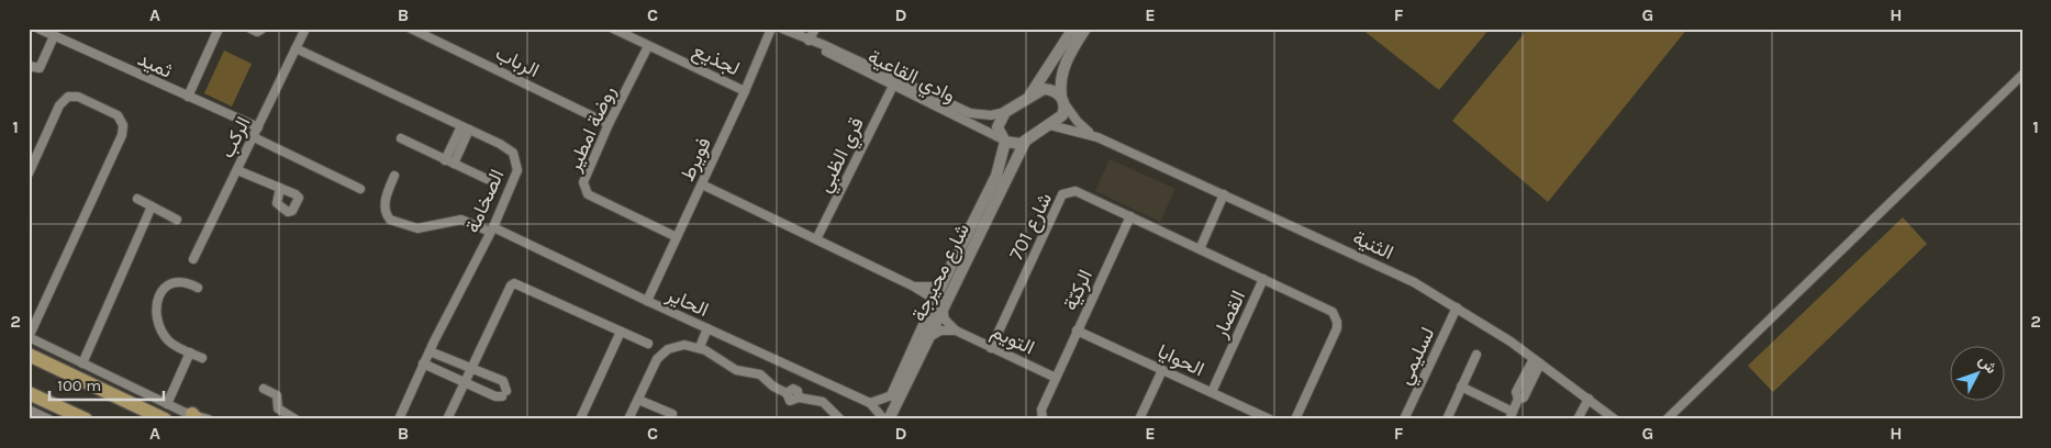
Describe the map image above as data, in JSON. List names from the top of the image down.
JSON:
{
  "streets": {
    "street": [
      "لجذيع",
      "الرباب",
      "ثميد",
      "وادي القاعية",
      "روضة امطير",
      "الركب",
      "قري الظبي",
      "فويرط",
      "الصخامة",
      "شارع 701",
      "الثنية",
      "شارع محيرجة",
      "الركيّة",
      "الحاير",
      "القصار",
      "التويم",
      "لسليمي",
      "الحوايا"
    ]
  },
  "crossings": [
    ["لجذيع", "روضة امطير"],
    ["لجذيع", "فويرط"],
    ["الرباب", "روضة امطير"],
    ["ثميد", "الركب"],
    ["وادي القاعية", "قري الظبي"],
    ["وادي القاعية", "شارع محيرجة"],
    ["روضة امطير", "فويرط"],
    ["الركب", "الصخامة"],
    ["فويرط", "الحاير"],
    ["الصخامة", "الحاير"],
    ["شارع 701", "الركيّة"],
    ["شارع 701", "القصار"],
    ["شارع 701", "التويم"],
    ["الثنية", "لسليمي"],
    ["شارع محيرجة", "الحاير"],
    ["الركيّة", "التويم"],
    ["الركيّة", "الحوايا"],
    ["القصار", "الحوايا"]
  ],
  "scale_bar": "100 m",
  "north": "top right",
  "grid": {
    "columns": [
      "A",
      "B",
      "C",
      "D",
      "E",
      "F",
      "G",
      "H"
    ],
    "rows": ["1", "2"]
  }
}
